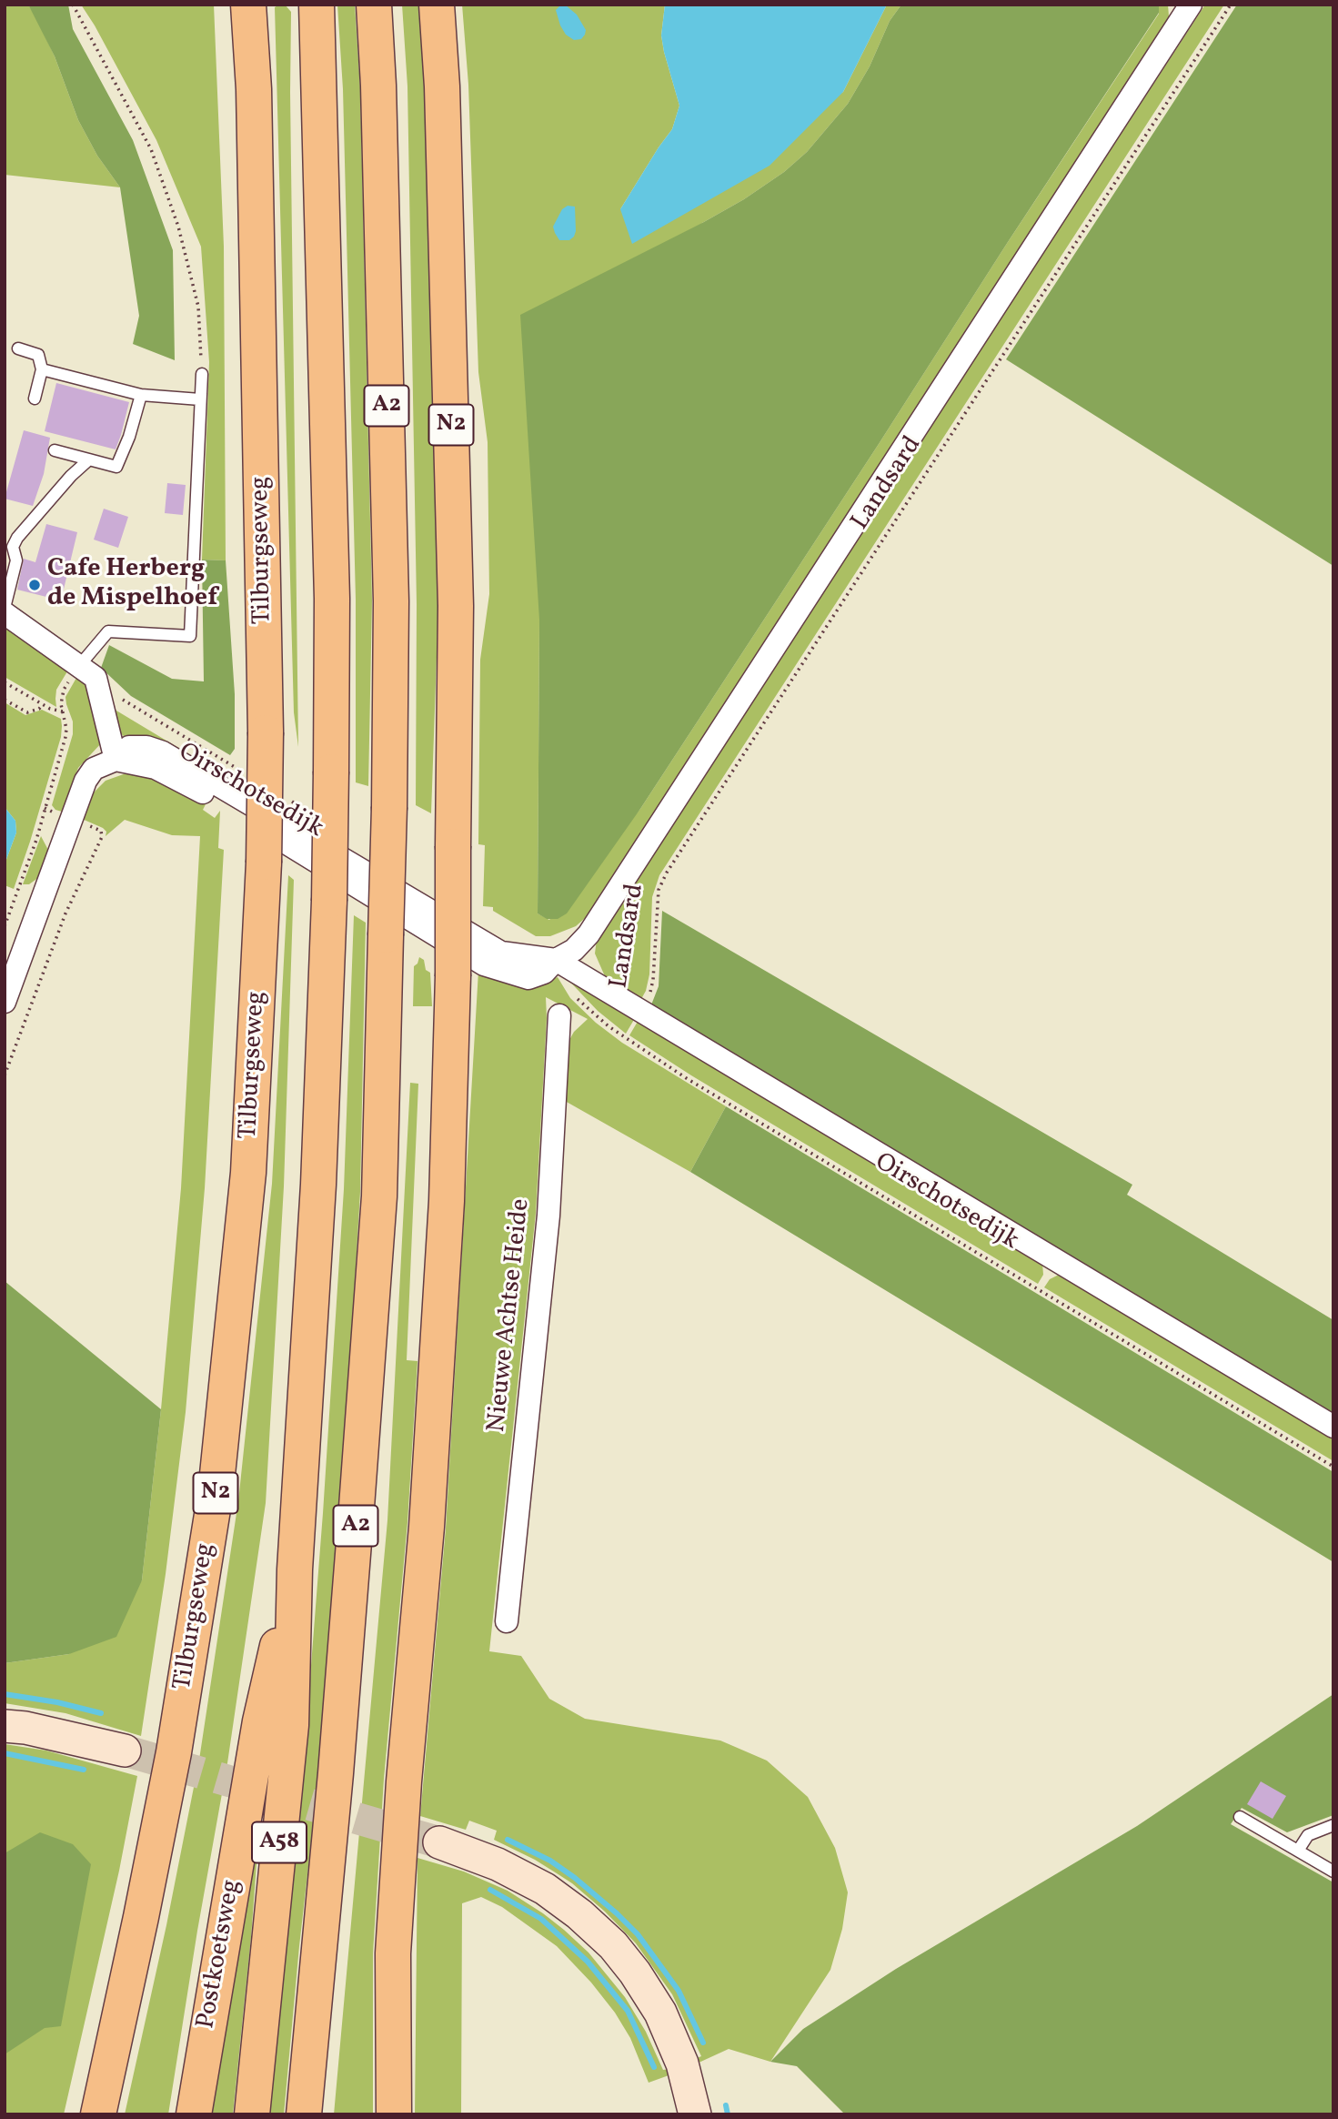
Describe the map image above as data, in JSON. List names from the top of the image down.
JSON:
{
  "streets": {
    "highway": [
      "A2",
      "N2",
      "Tilburgseweg",
      "A58",
      "Postkoetsweg"
    ],
    "street": ["Landsard", "Oirschotsedijk", "Nieuwe Achtse Heide"]
  },
  "crossings": [
    ["A2", "A58"],
    ["A2", "Postkoetsweg"],
    ["Landsard", "Oirschotsedijk"],
    ["A58", "Postkoetsweg"]
  ],
  "places": ["Cafe Herberg de Mispelhoef"]
}
